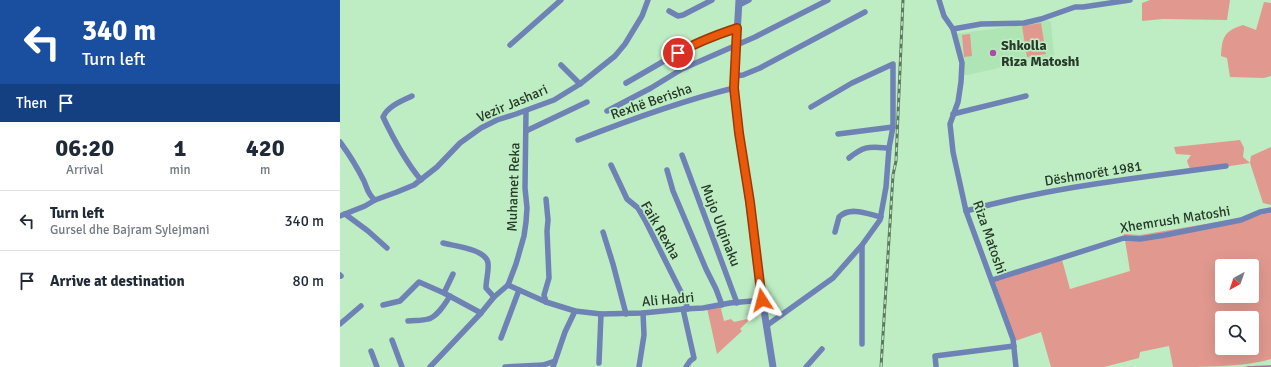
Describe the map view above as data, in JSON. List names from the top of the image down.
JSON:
{
  "streets": {
    "street": [
      "Rexhë Berisha",
      "Vezir Jashari",
      "Dëshmorët 1981",
      "Muhamet Reka",
      "Xhemrush Matoshi",
      "Mujo Ulqinaku",
      "Faik Rexha",
      "Riza Matoshi",
      "Ali Hadri"
    ]
  },
  "crossings": [
    ["Vezir Jashari", "Muhamet Reka"],
    ["Dëshmorët 1981", "Riza Matoshi"],
    ["Muhamet Reka", "Ali Hadri"],
    ["Xhemrush Matoshi", "Riza Matoshi"],
    ["Mujo Ulqinaku", "Ali Hadri"],
    ["Faik Rexha", "Ali Hadri"]
  ],
  "places": ["Shkolla Riza Matoshi"],
  "north": "bottom left",
  "page": {
    "turn": ["340 m", "Turn left"],
    "then": "Then",
    "eta": [
      "06:20",
      "Arrival",
      "1",
      "min",
      "420",
      "m"
    ],
    "list": [
      {
        "name": "Turn left",
        "note": "Gursel dhe Bajram Sylejmani",
        "value": "340 m"
      },
      {
        "name": "Arrive at destination",
        "value": "80 m"
      }
    ]
  }
}
